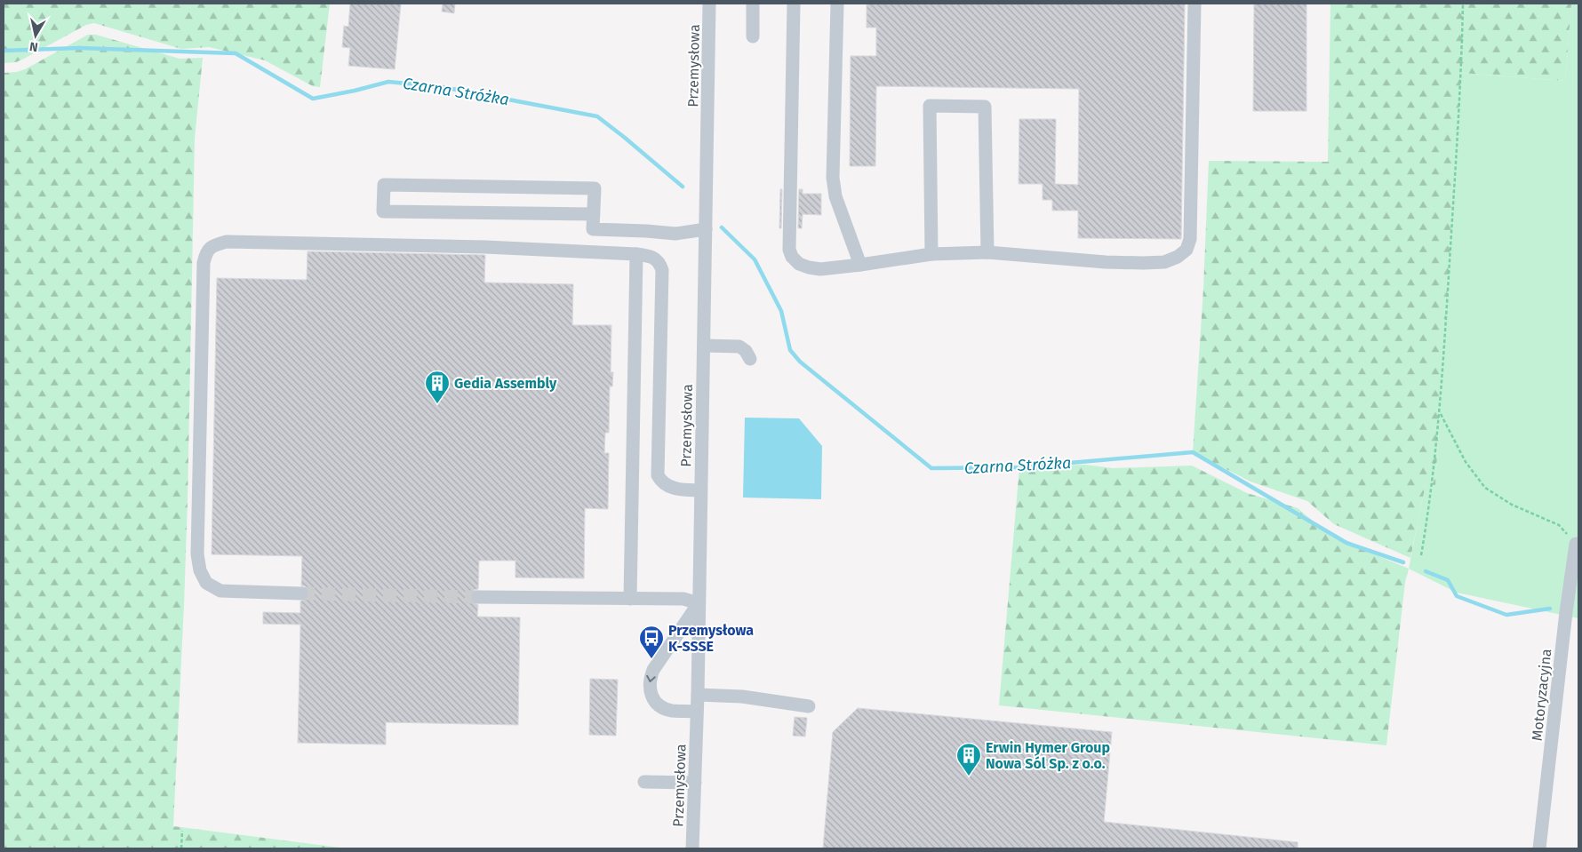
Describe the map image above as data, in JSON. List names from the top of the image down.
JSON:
{
  "streets": {
    "street": ["Przemysłowa", "Motoryzacyjna"]
  },
  "water": ["Czarna Stróżka"],
  "places": {
    "building": ["Gedia Assembly", "Erwin Hymer Group Nowa Sól Sp. z o.o."],
    "bus stop": ["Przemysłowa K-SSSE"]
  },
  "north": "bottom"
}
